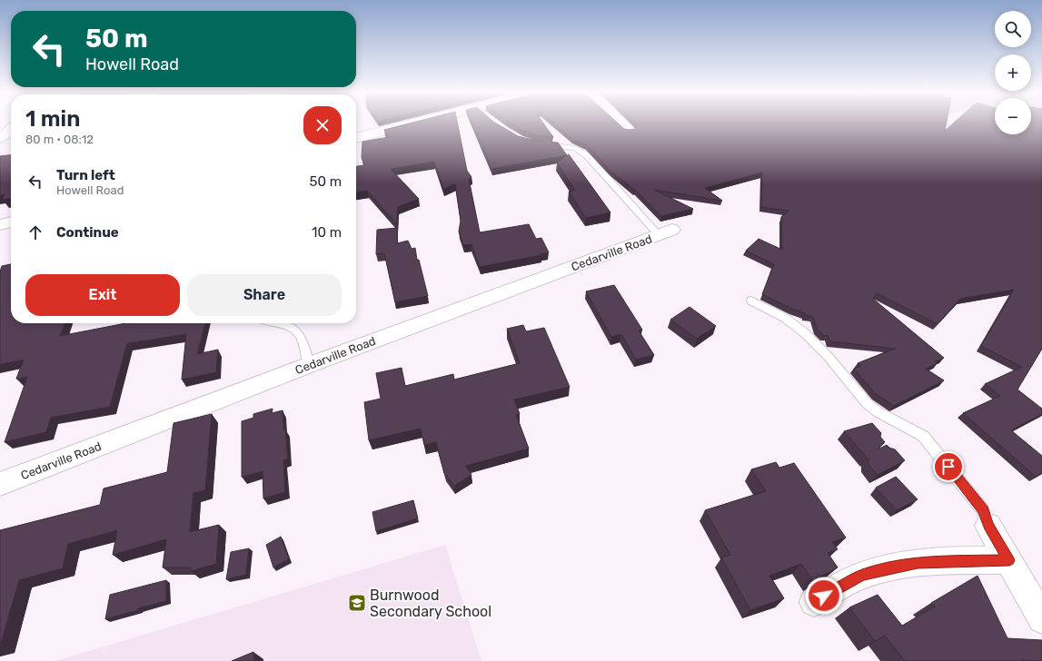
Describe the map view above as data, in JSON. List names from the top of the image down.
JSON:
{
  "streets": {
    "street": ["Cedarville Road"]
  },
  "places": {
    "school or university": ["Burnwood Secondary School"]
  },
  "page": {
    "map_buttons": ["+", "−"],
    "turn": ["50 m", "Howell Road"],
    "heading": ["1 min", "80 m · 08:12"],
    "list": [
      {
        "name": "Turn left",
        "note": "Howell Road",
        "value": "50 m"
      },
      {
        "name": "Continue",
        "value": "10 m"
      }
    ],
    "buttons": ["Exit", "Share"]
  }
}
